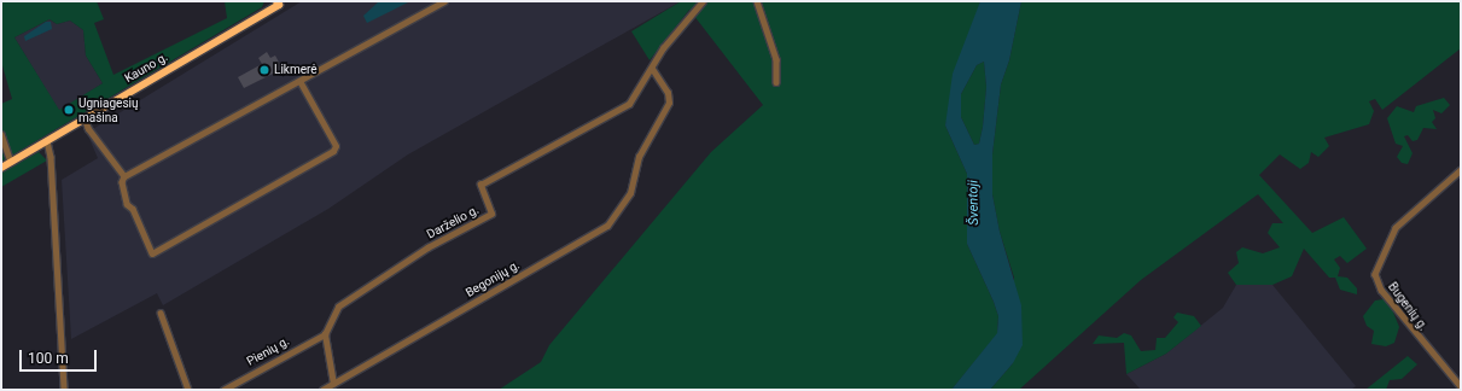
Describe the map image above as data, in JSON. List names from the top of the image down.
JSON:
{
  "streets": {
    "highway": ["Kauno g."],
    "street": [
      "Darželio g.",
      "Begonijų g.",
      "Bugenių g.",
      "Pienių g."
    ]
  },
  "crossings": [
    ["Darželio g.", "Begonijų g."],
    ["Darželio g.", "Pienių g."]
  ],
  "water": ["Šventoji"],
  "places": ["Likmerė", "Ugniagesių mašina"],
  "scale_bar": "100 m"
}
